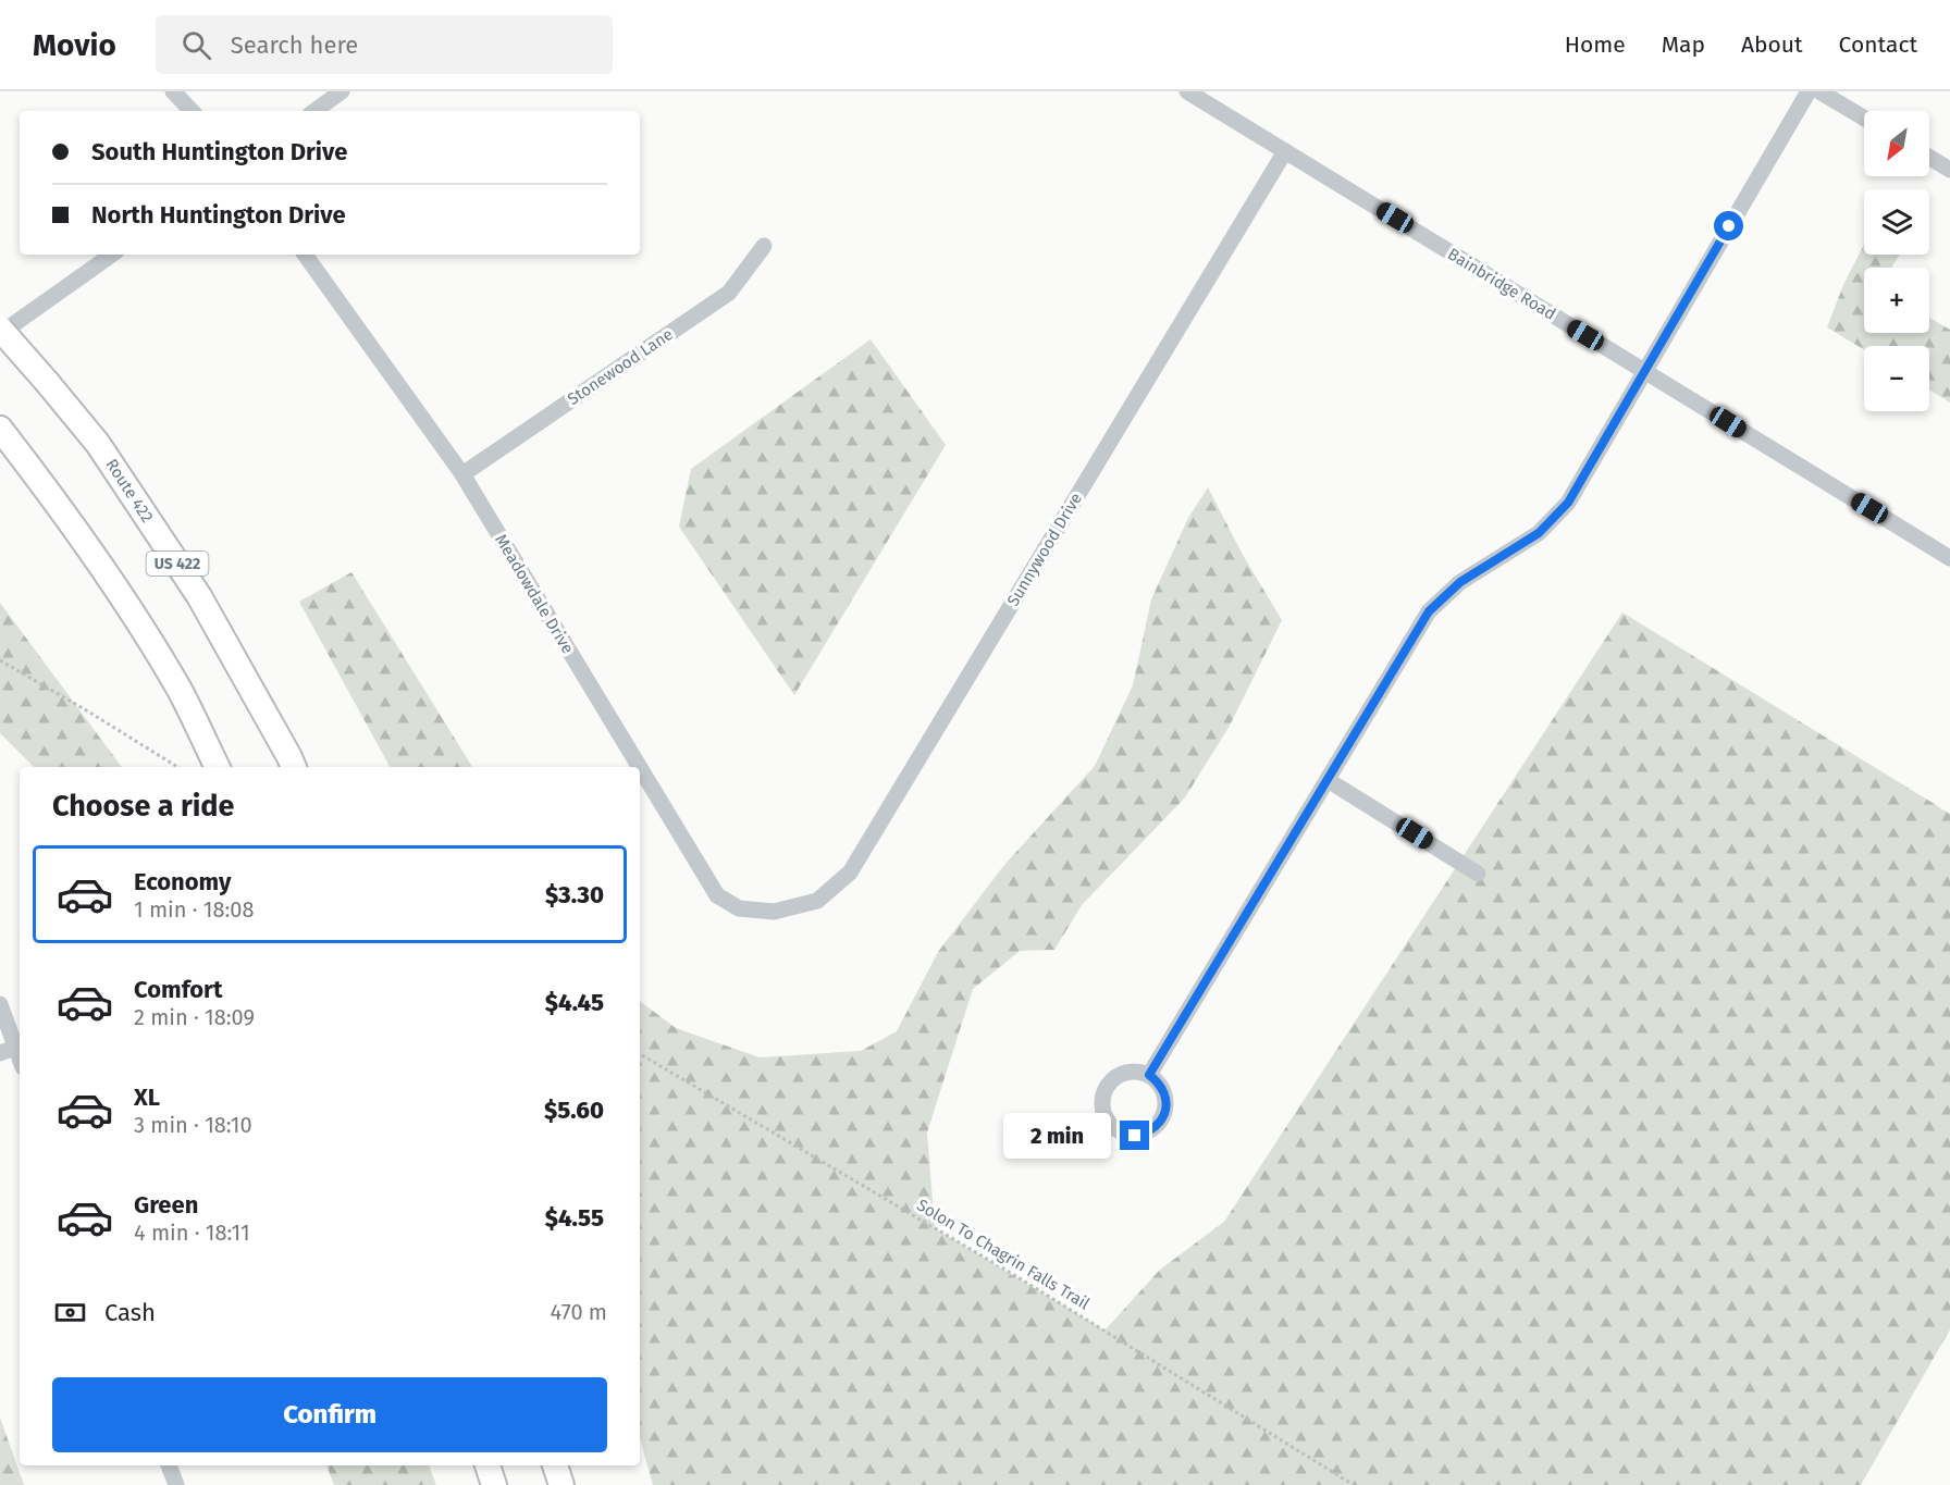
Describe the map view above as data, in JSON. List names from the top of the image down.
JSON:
{
  "streets": {
    "highway": ["Route 422", "US 422"],
    "street": [
      "Bainbridge Road",
      "Stonewood Lane",
      "Sunnywood Drive",
      "Meadowdale Drive"
    ],
    "path": ["Solon To Chagrin Falls Trail"]
  },
  "crossings": [
    ["Bainbridge Road", "Sunnywood Drive"],
    ["Stonewood Lane", "Meadowdale Drive"],
    ["Sunnywood Drive", "Meadowdale Drive"]
  ],
  "north": "bottom left",
  "page": {
    "header": "Movio",
    "search": "Search here",
    "nav": [
      "Home",
      "Map",
      "About",
      "Contact"
    ],
    "map_buttons": ["+", "−"],
    "banner": ["South Huntington Drive", "North Huntington Drive"],
    "heading": "Choose a ride",
    "list": [
      {
        "name": "Economy",
        "note": "1 min · 18:08",
        "value": "$3.30"
      },
      {
        "name": "Comfort",
        "note": "2 min · 18:09",
        "value": "$4.45"
      },
      {
        "name": "XL",
        "note": "3 min · 18:10",
        "value": "$5.60"
      },
      {
        "name": "Green",
        "note": "4 min · 18:11",
        "value": "$4.55"
      }
    ],
    "bubble": "2 min",
    "pay": ["Cash", "470 m"],
    "buttons": "Confirm"
  }
}
